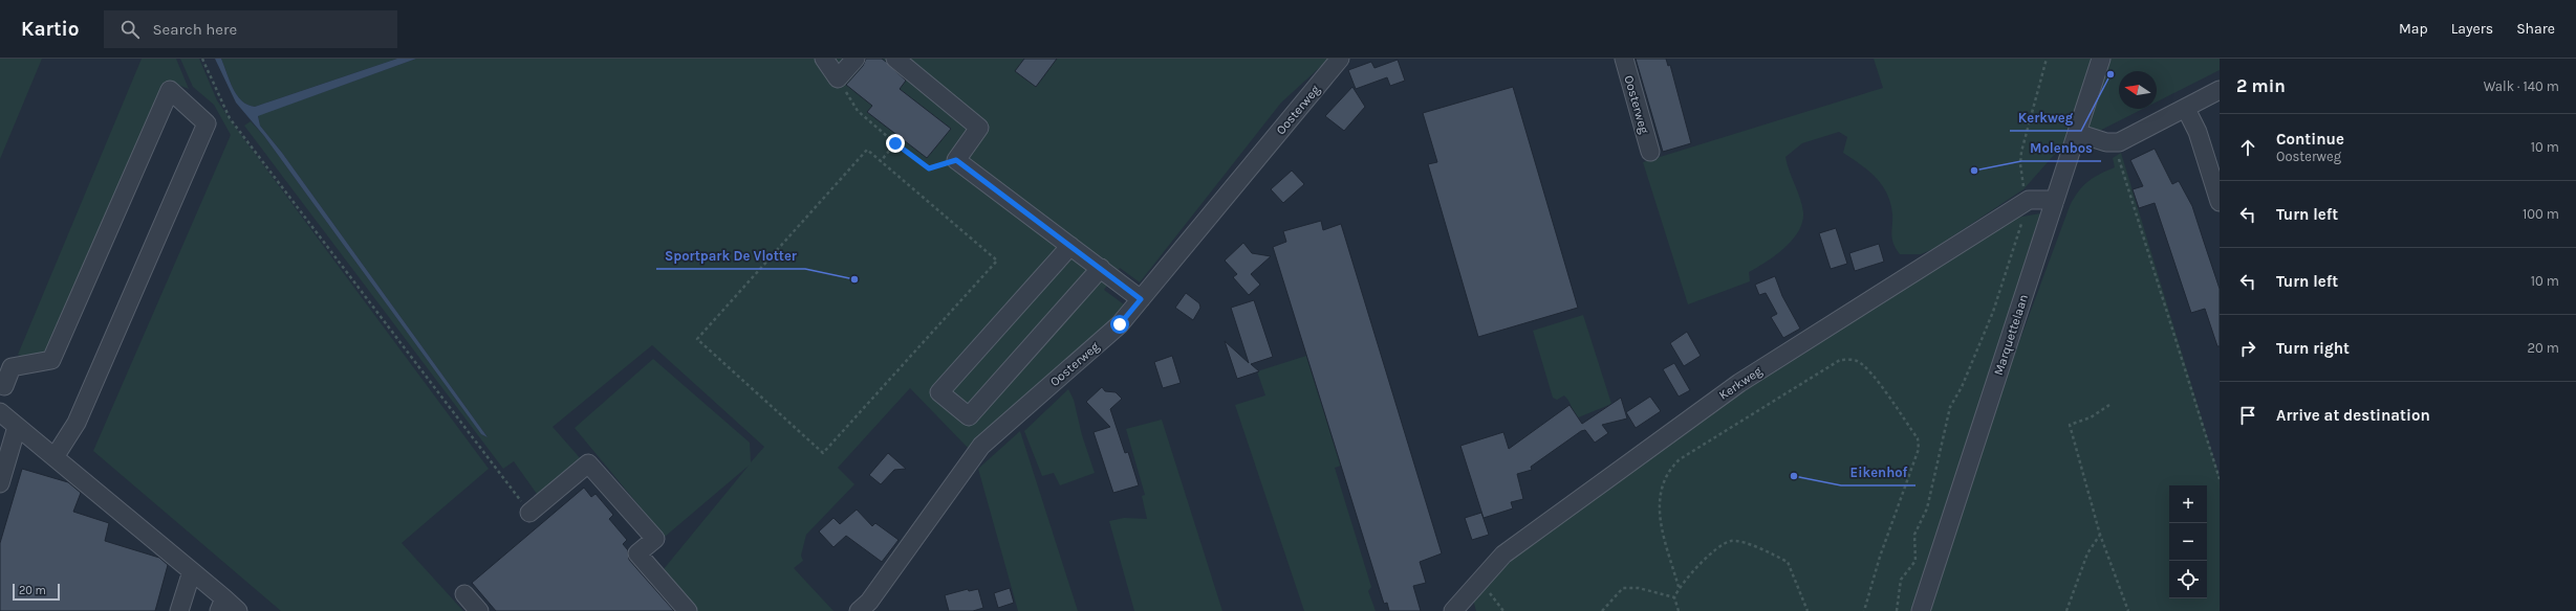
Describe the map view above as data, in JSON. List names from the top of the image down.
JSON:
{
  "streets": {
    "street": ["Oosterweg", "Marquettelaan", "Kerkweg"]
  },
  "places": [
    "Kerkweg",
    "Molenbos",
    "Sportpark De Vlotter",
    "Eikenhof"
  ],
  "scale_bar": "20 m",
  "north": "left",
  "page": {
    "header": "Kartio",
    "search": "Search here",
    "nav": ["Map", "Layers", "Share"],
    "heading": ["2 min", "Walk · 140 m"],
    "list": [
      ["Continue", "Oosterweg", "10 m"],
      ["Turn left", "100 m"],
      ["Turn left", "10 m"],
      ["Turn right", "20 m"],
      "Arrive at destination"
    ],
    "map_buttons": ["+", "−"],
    "scale": "20 m"
  }
}
